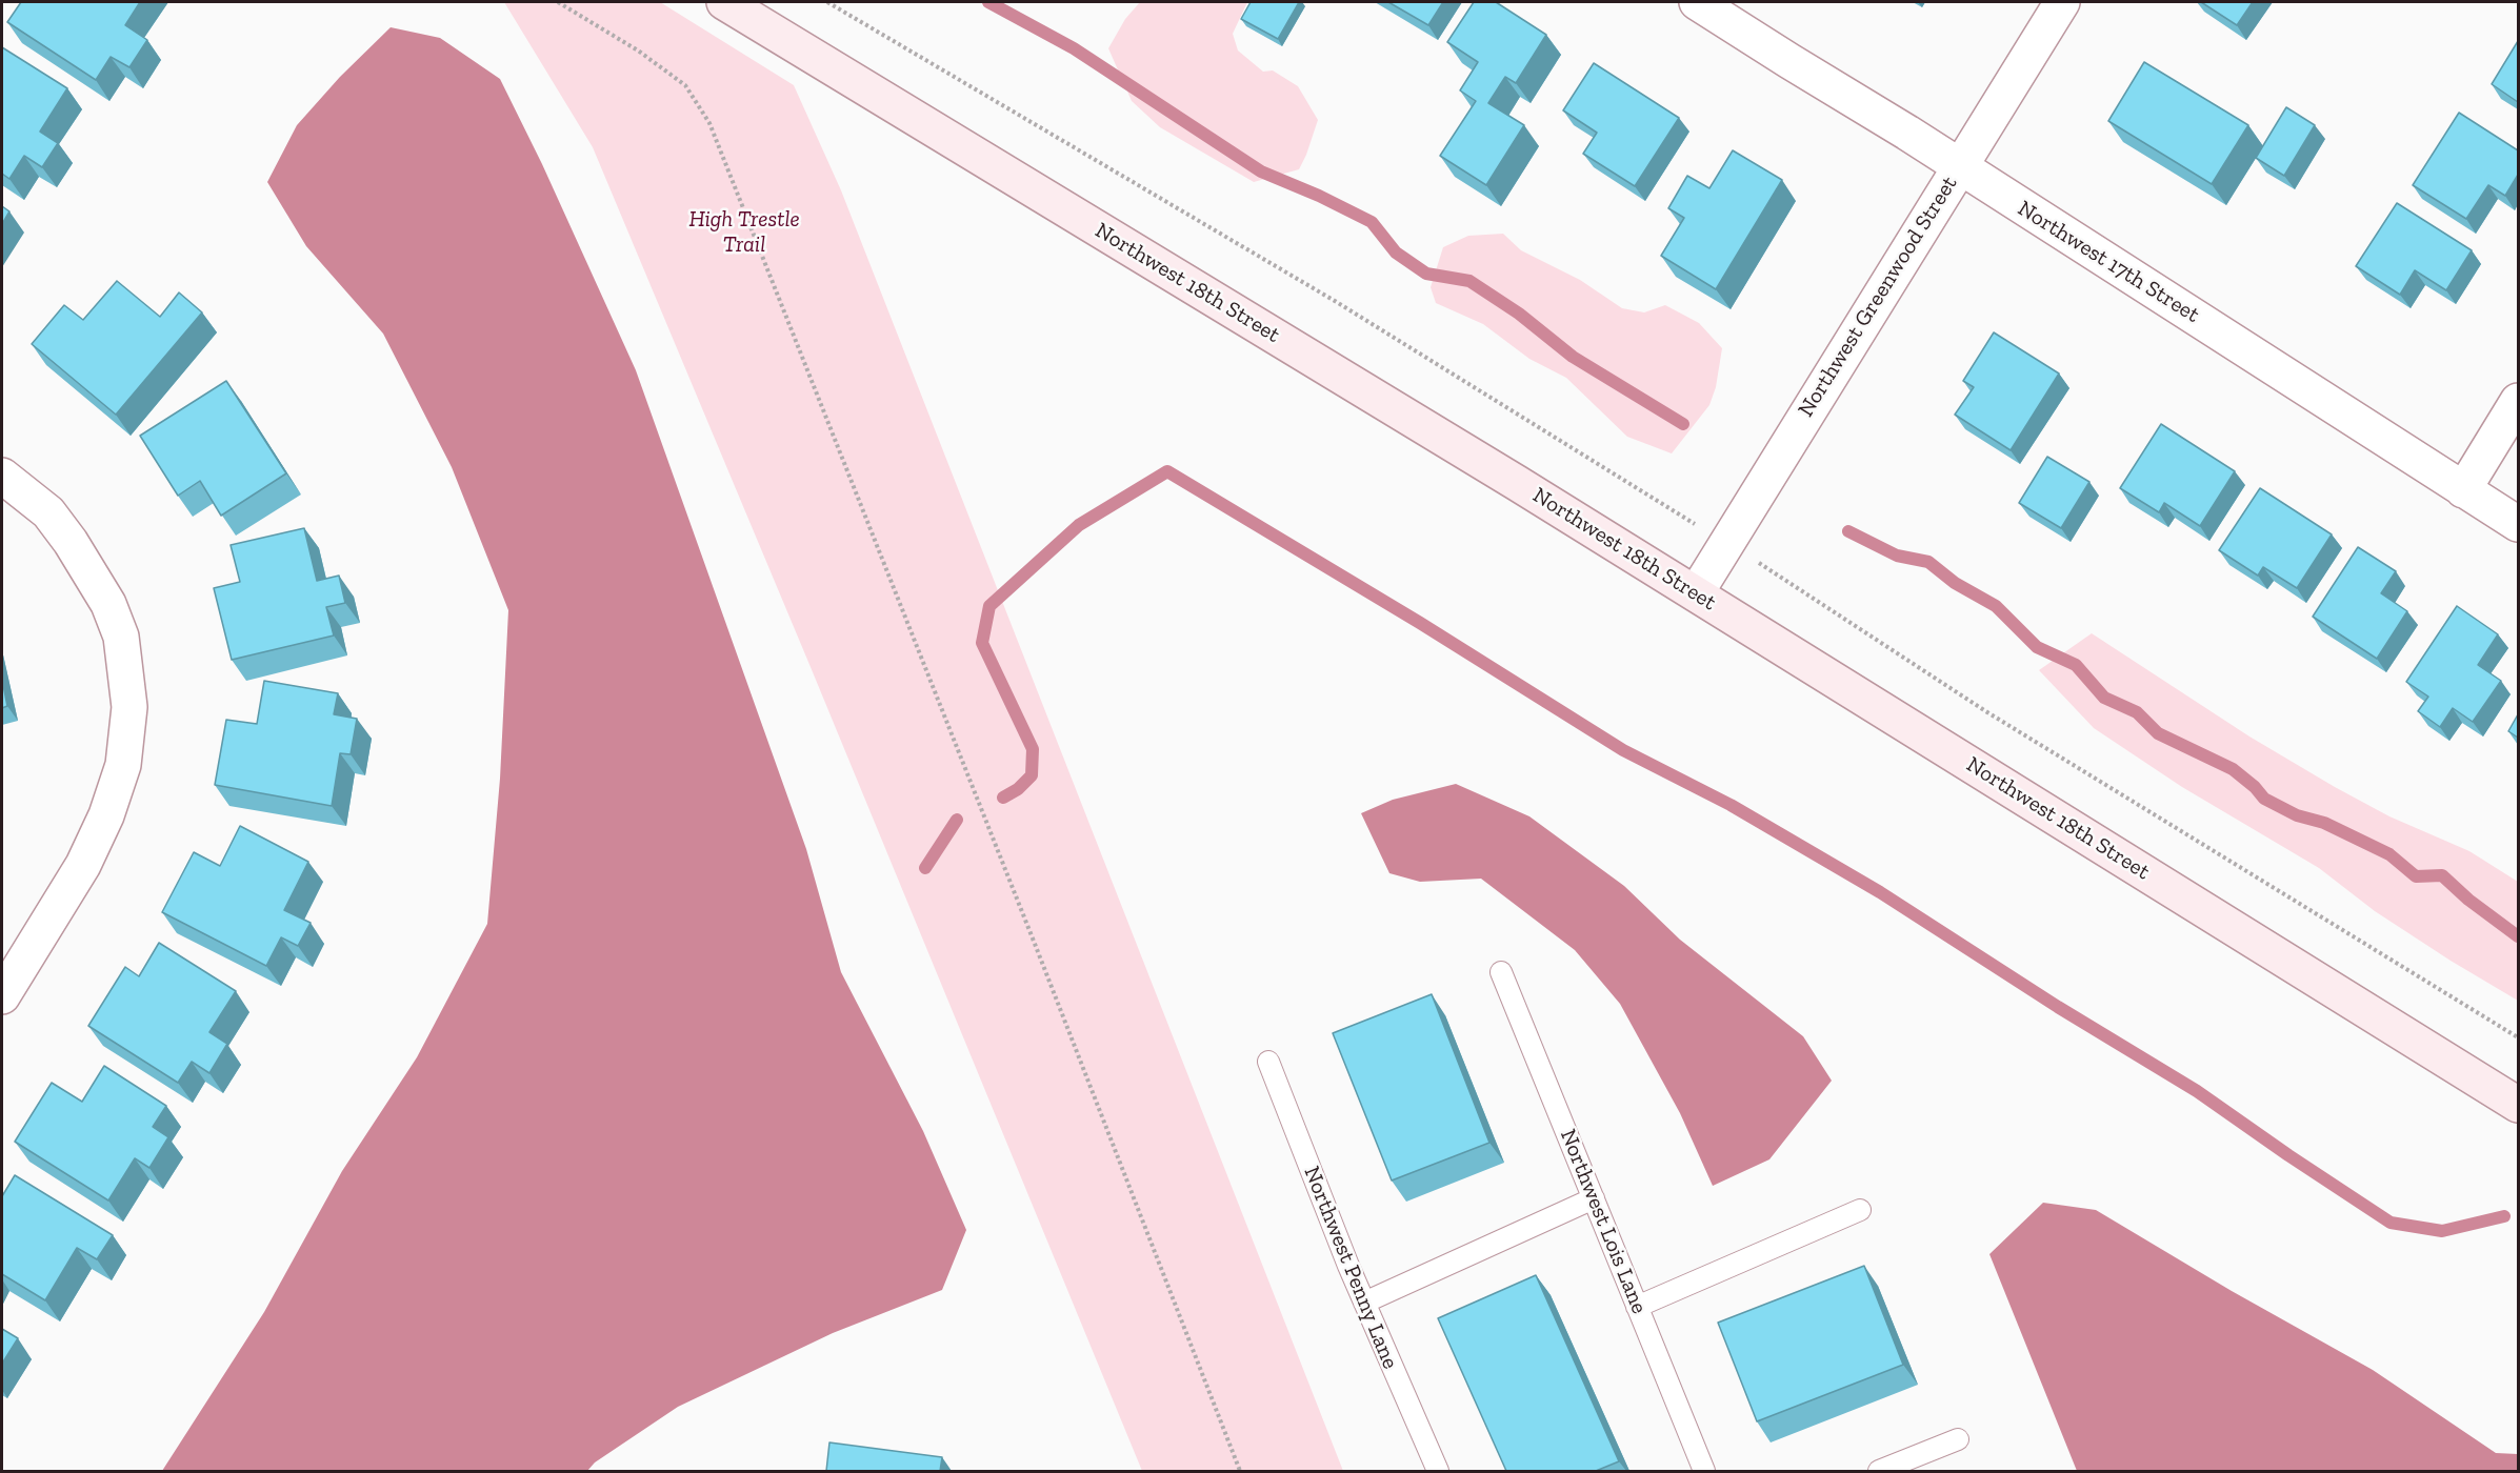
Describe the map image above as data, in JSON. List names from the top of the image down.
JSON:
{
  "streets": {
    "main road": ["Northwest 18th Street"],
    "street": ["Northwest 17th Street", "Northwest Greenwood Street"],
    "lane": ["Northwest Lois Lane", "Northwest Penny Lane"]
  },
  "crossings": [
    ["Northwest 17th Street", "Northwest Greenwood Street"],
    ["Northwest 18th Street", "Northwest Greenwood Street"]
  ],
  "parks": ["High Trestle Trail"]
}
